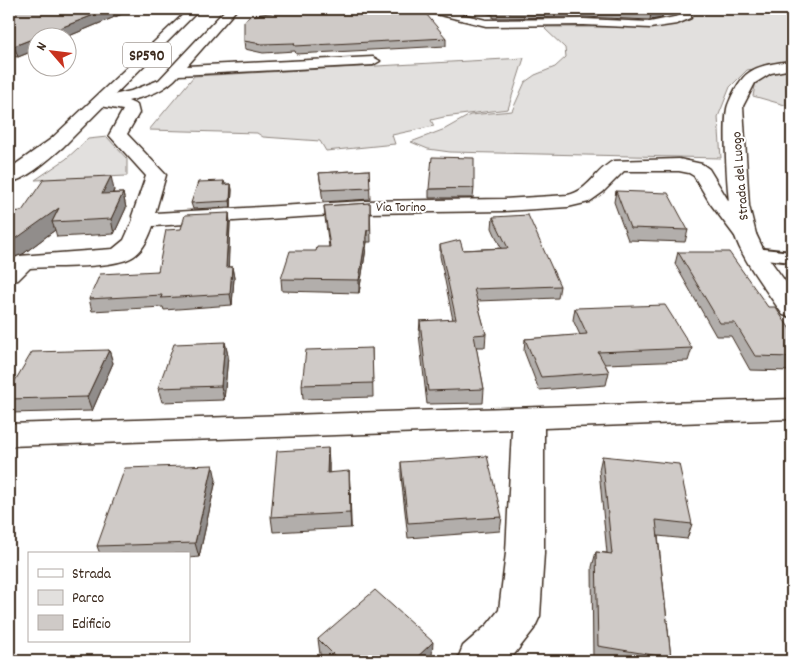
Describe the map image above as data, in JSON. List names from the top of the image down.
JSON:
{
  "streets": {
    "street": ["SP590", "Strada del Luogo", "Via Torino"]
  },
  "crossings": [
    ["Strada del Luogo", "Via Torino"]
  ],
  "legend": ["Strada", "Parco", "Edificio"],
  "north": "top left"
}
